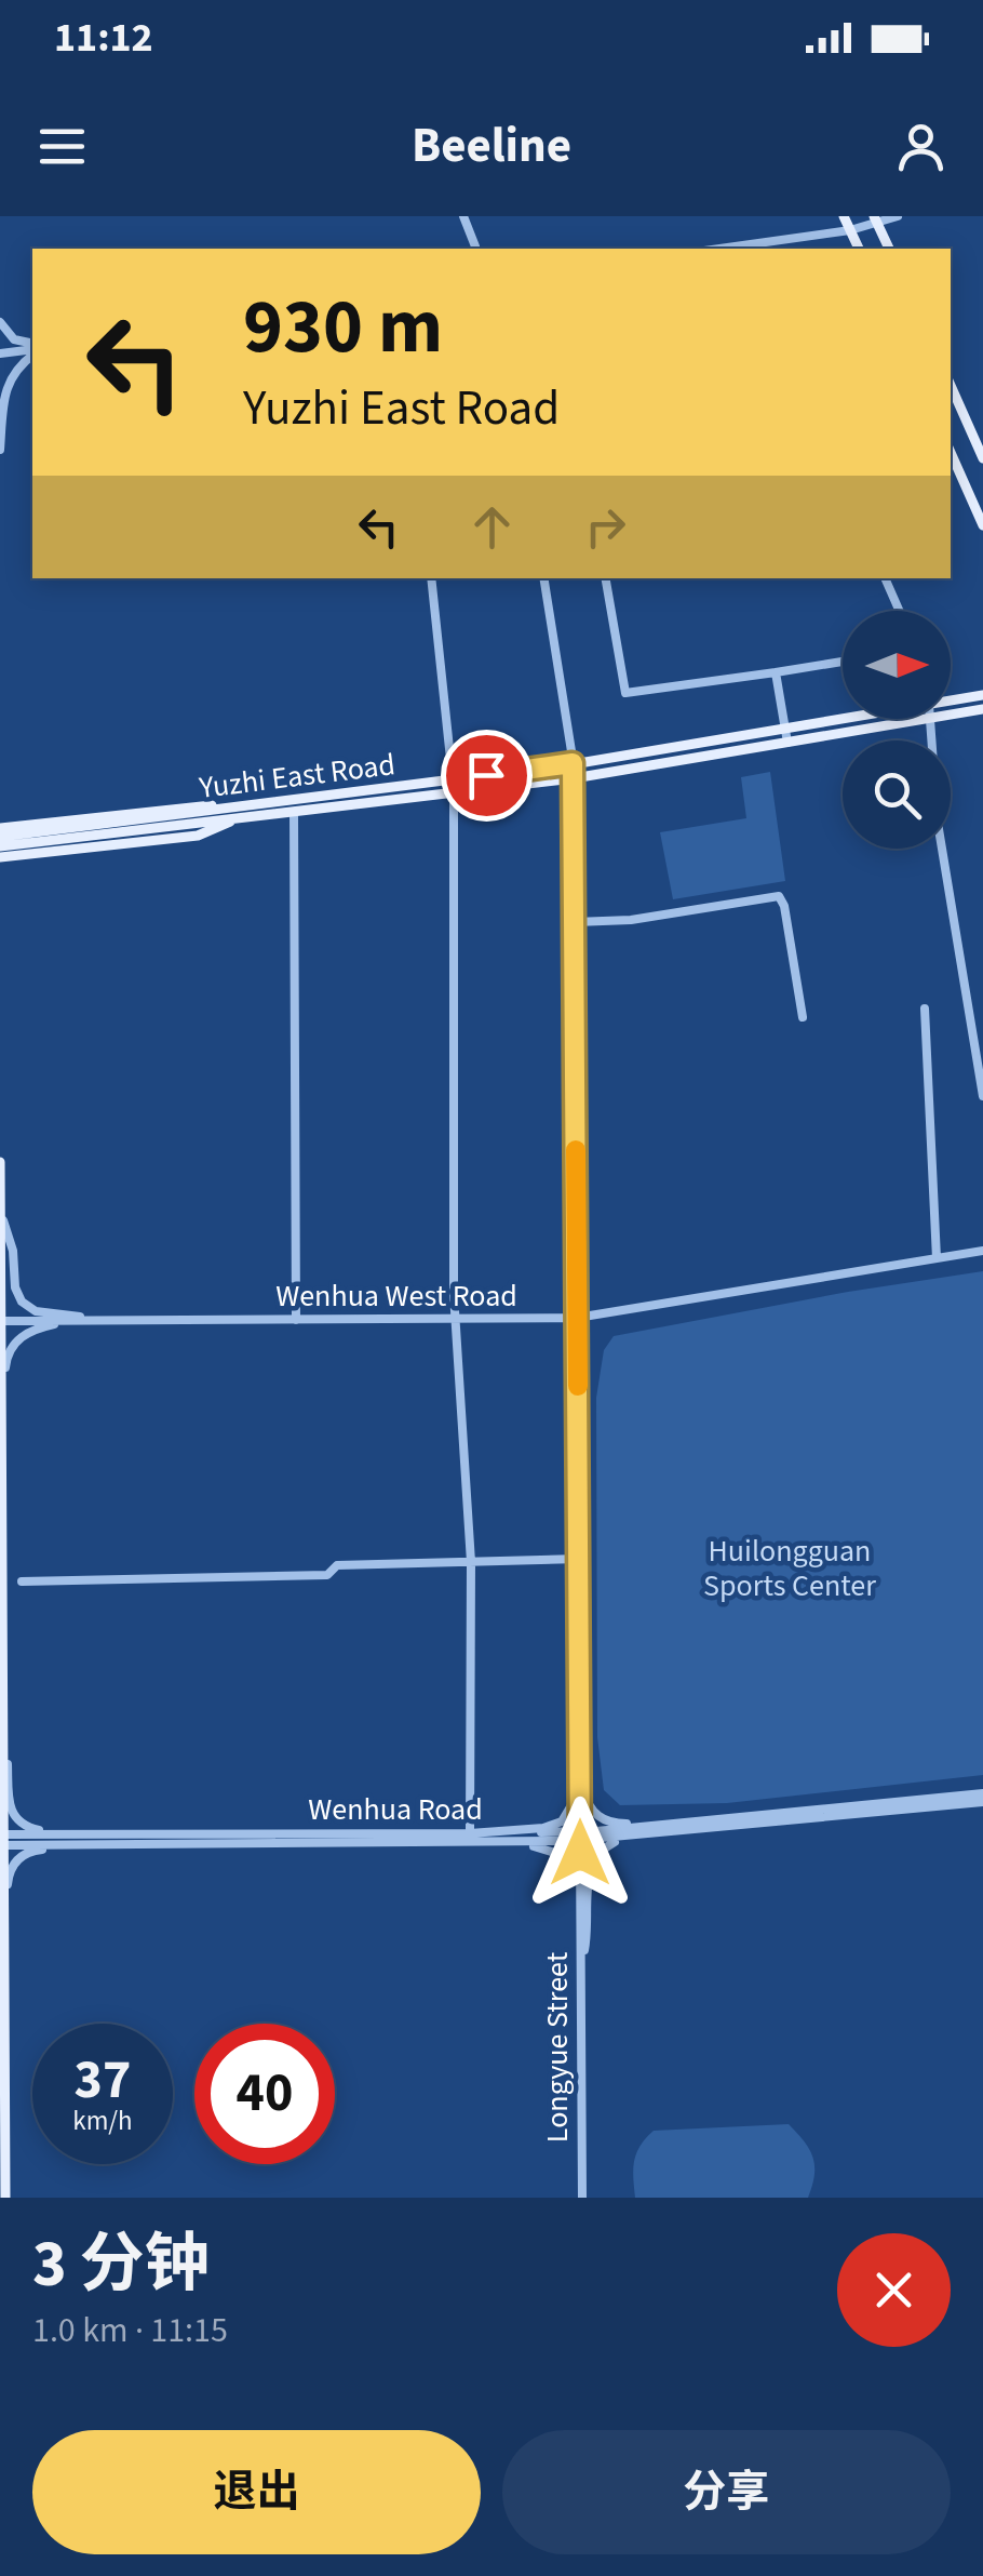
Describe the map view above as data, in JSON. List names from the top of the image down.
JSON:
{
  "streets": {
    "main road": ["Yuzhi East Road"],
    "street": ["Wenhua West Road", "Wenhua Road", "Longyue Street"]
  },
  "crossings": [
    ["Wenhua Road", "Longyue Street"]
  ],
  "parks": ["Huilongguan Sports Center"],
  "north": "right",
  "page": {
    "status": "11:12",
    "header": "Beeline",
    "turn": ["930 m", "Yuzhi East Road"],
    "speed": "37 km/h",
    "limit": "40",
    "heading": ["3 分钟", "1.0 km · 11:15"],
    "buttons": ["退出", "分享"]
  }
}
